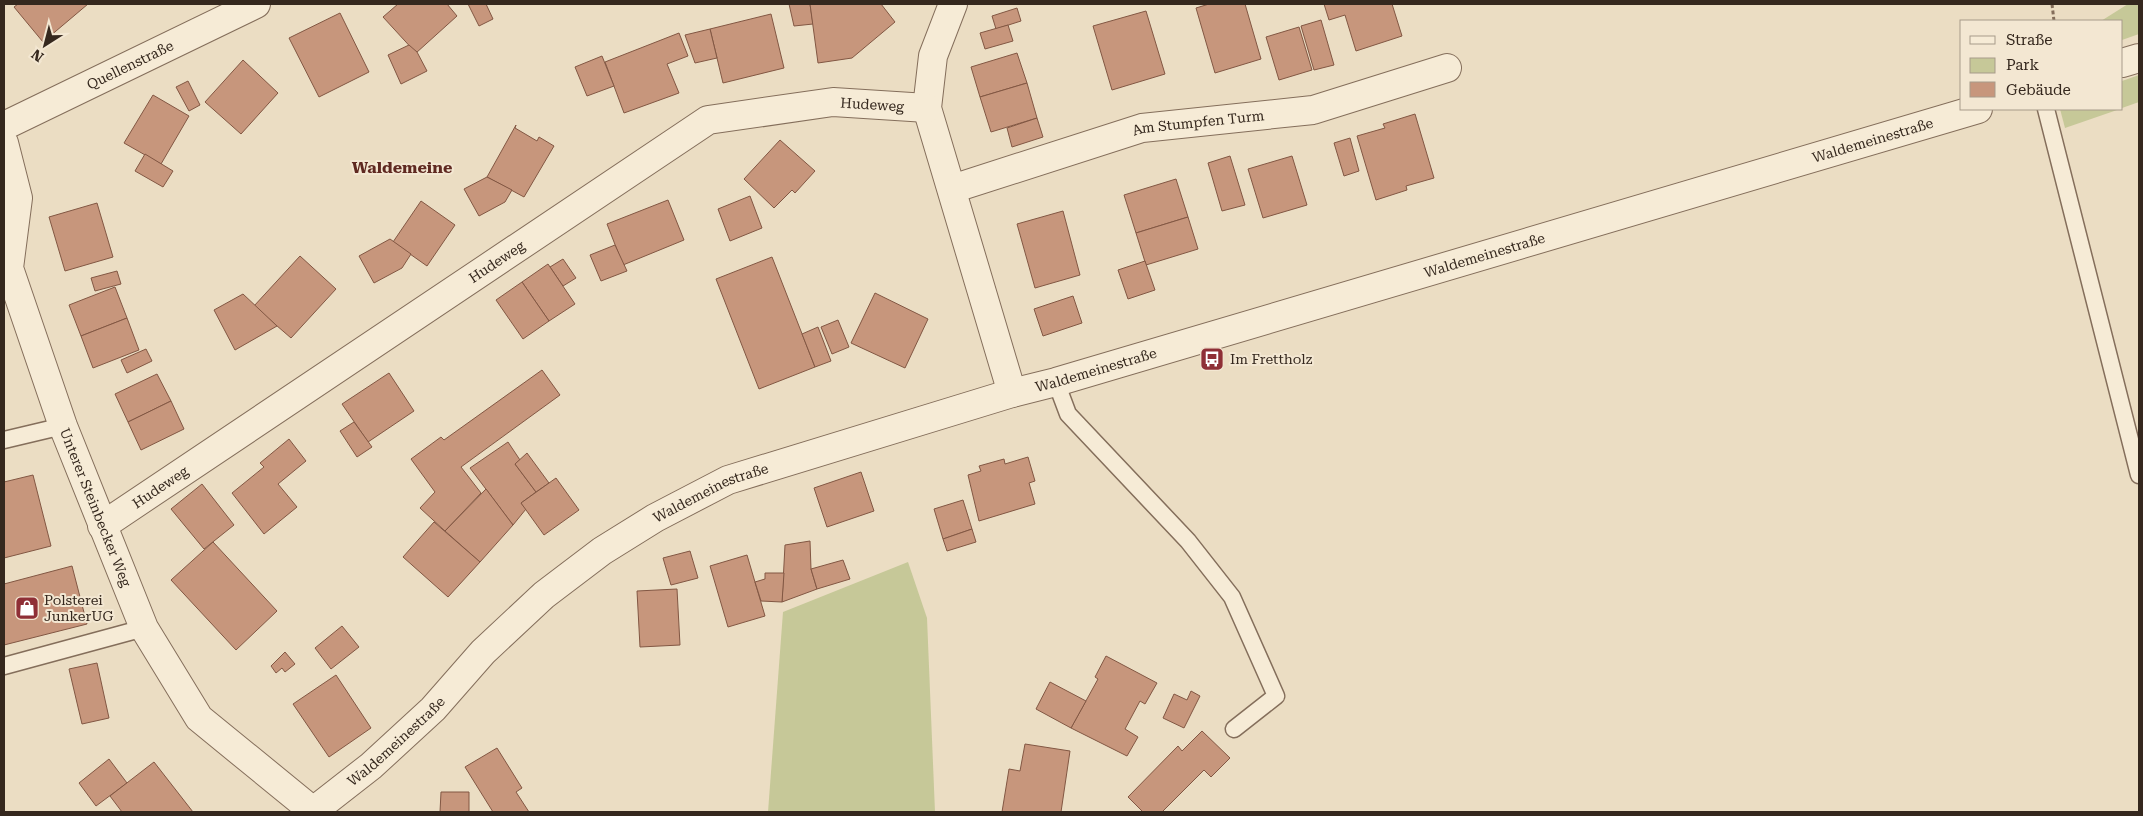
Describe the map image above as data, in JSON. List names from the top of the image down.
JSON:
{
  "streets": {
    "street": [
      "Quellenstraße",
      "Hudeweg",
      "Am Stumpfen Turm",
      "Waldemeinestraße",
      "Unterer Steinbecker Weg"
    ]
  },
  "crossings": [
    ["Hudeweg", "Unterer Steinbecker Weg"],
    ["Waldemeinestraße", "Unterer Steinbecker Weg"]
  ],
  "districts": ["Waldemeine"],
  "places": {
    "bus stop": ["Im Frettholz"],
    "shop": ["Polsterei JunkerUG"]
  },
  "legend": ["Straße", "Park", "Gebäude"],
  "north": "bottom left"
}
